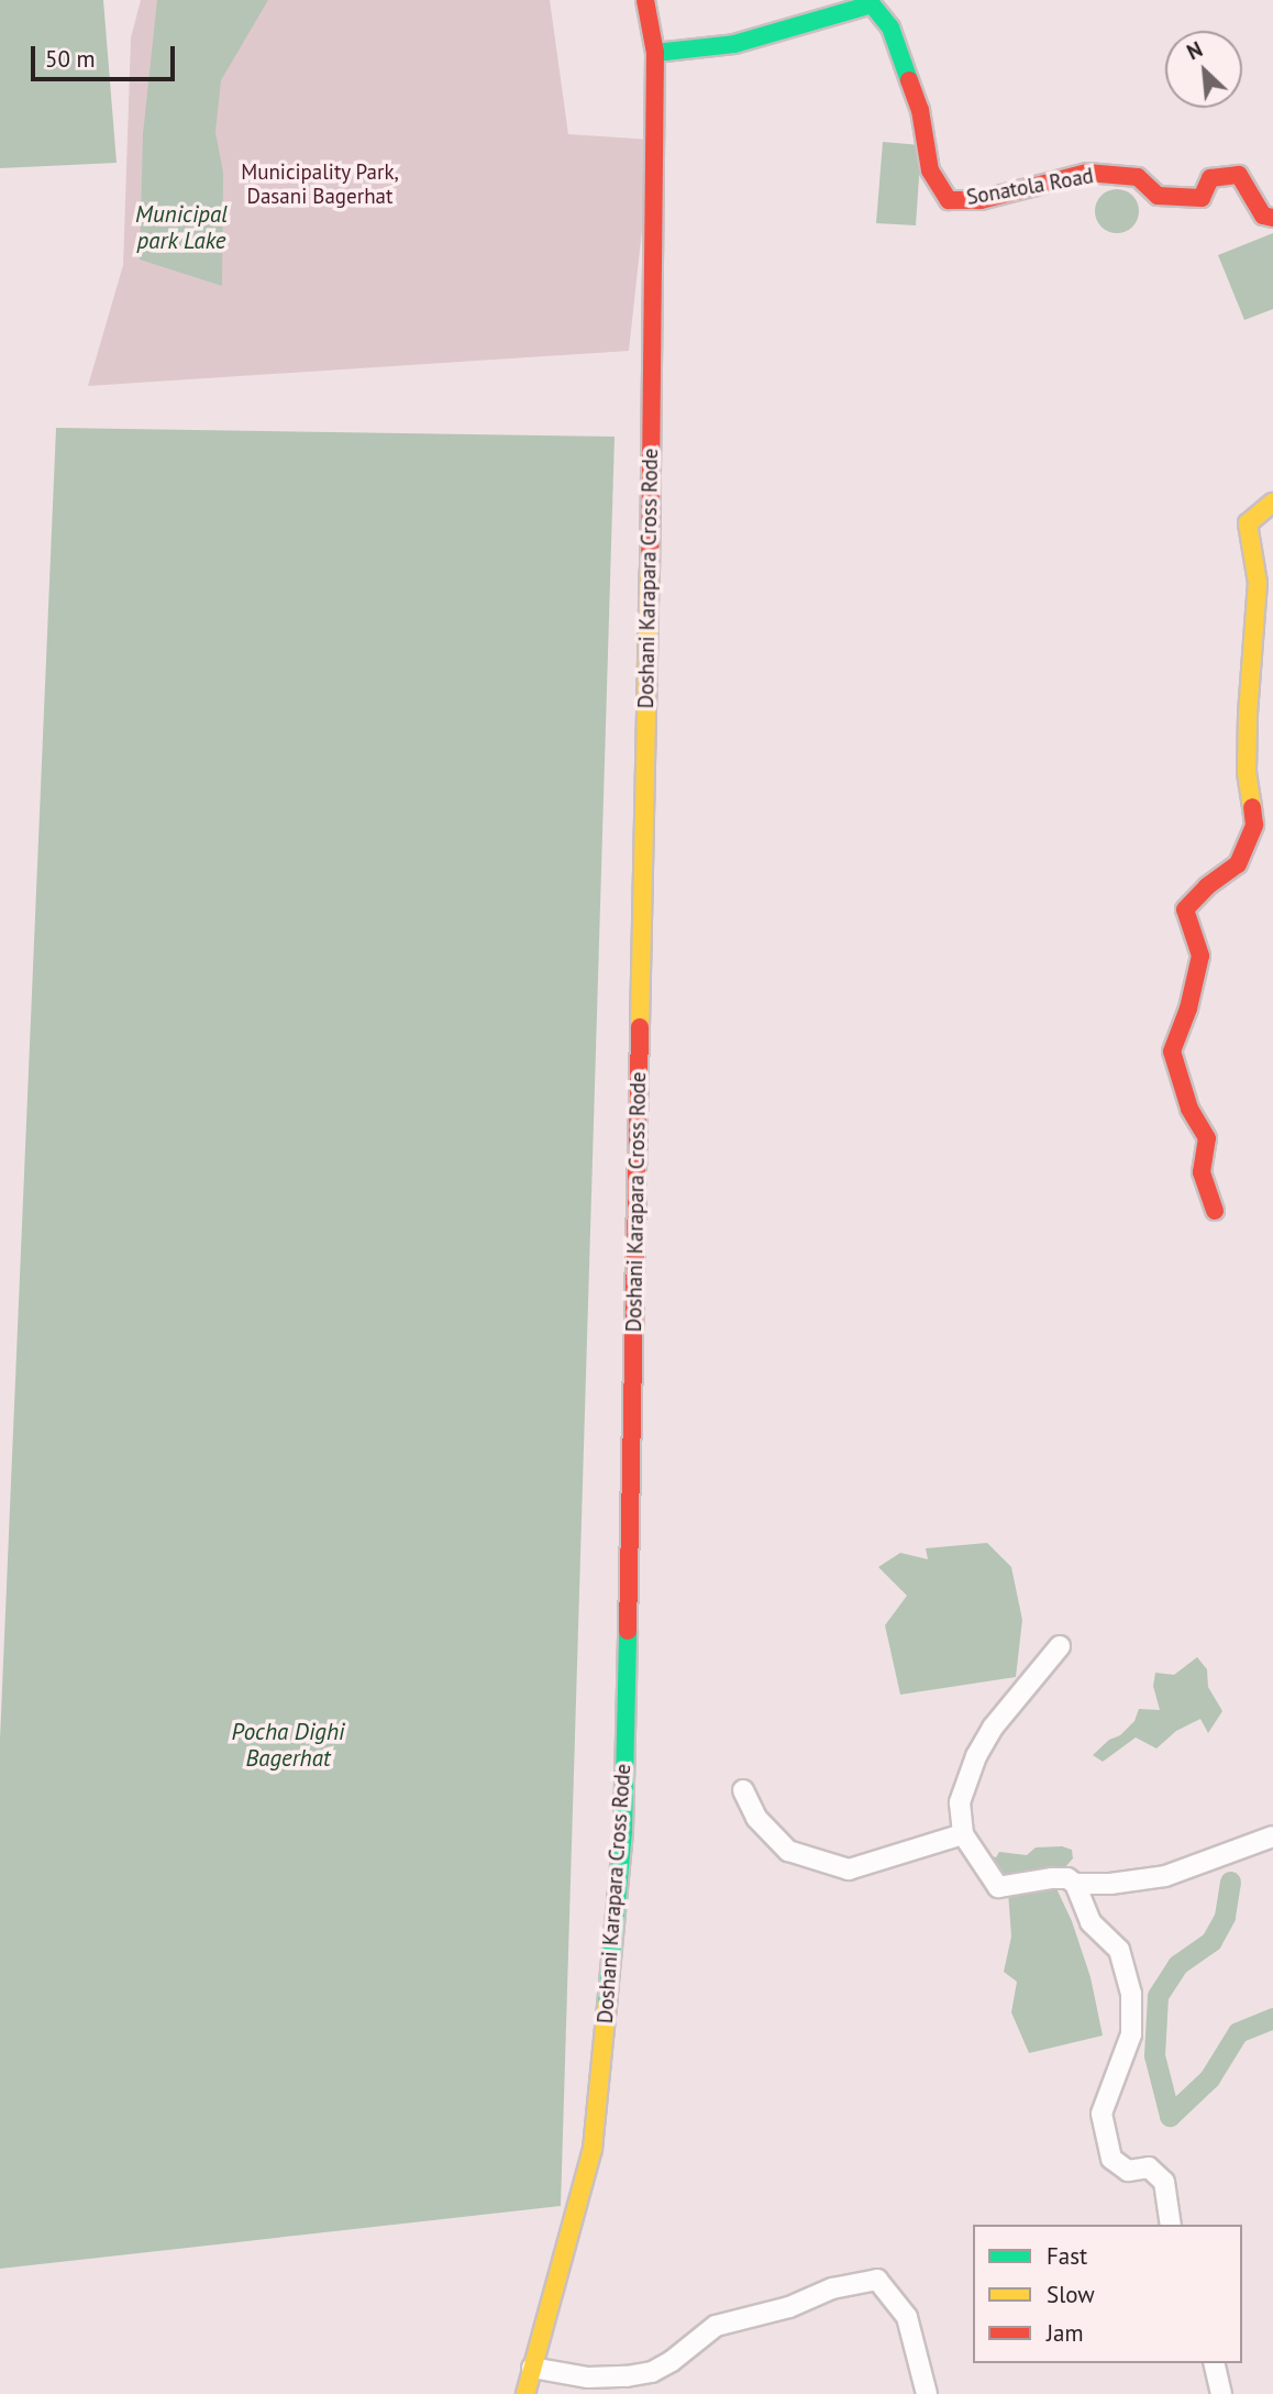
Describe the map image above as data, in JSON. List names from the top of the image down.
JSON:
{
  "streets": {
    "street": ["Sonatola Road", "Doshani Karapara Cross Rode"]
  },
  "crossings": [
    ["Sonatola Road", "Doshani Karapara Cross Rode"]
  ],
  "water": ["Municipal park Lake", "Pocha Dighi Bagerhat"],
  "parks": ["Municipality Park, Dasani Bagerhat"],
  "legend": ["Fast", "Slow", "Jam"],
  "scale_bar": "50 m",
  "north": "top left"
}
